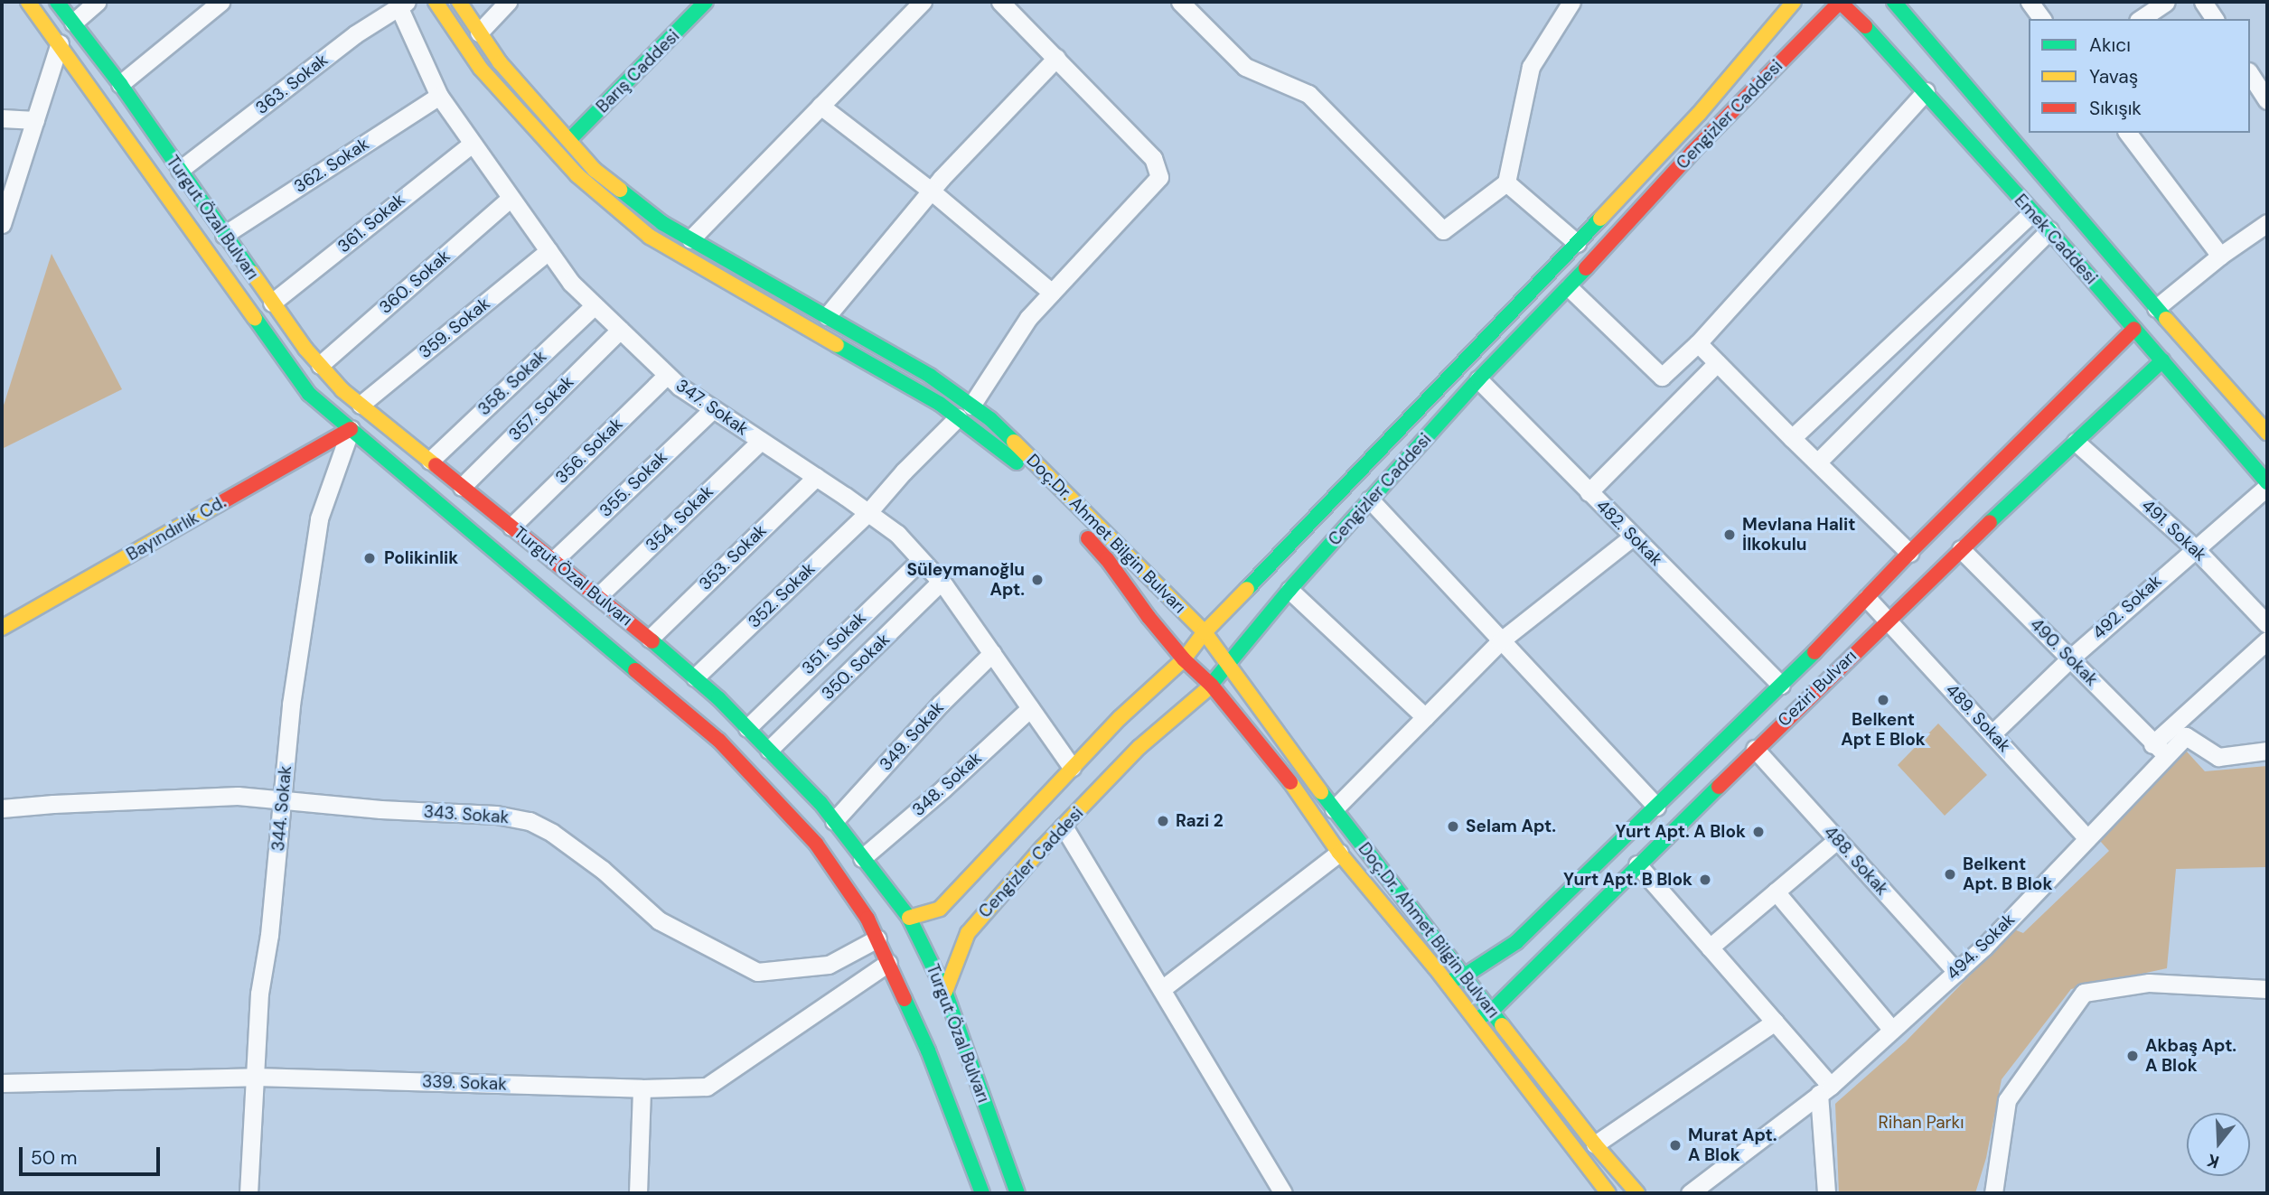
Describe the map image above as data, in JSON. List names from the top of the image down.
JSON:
{
  "streets": {
    "main road": [
      "Barış Caddesi",
      "Cengizler Caddesi",
      "Turgut Özal Bulvarı",
      "Emek Caddesi",
      "Bayındırlık Cd.",
      "Doç.Dr. Ahmet Bilgin Bulvarı",
      "Ceziri Bulvarı"
    ],
    "street": [
      "363. Sokak",
      "362. Sokak",
      "361. Sokak",
      "360. Sokak",
      "359. Sokak",
      "358. Sokak",
      "347. Sokak",
      "357. Sokak",
      "356. Sokak",
      "355. Sokak",
      "354. Sokak",
      "491. Sokak",
      "482. Sokak",
      "353. Sokak",
      "352. Sokak",
      "492. Sokak",
      "351. Sokak",
      "490. Sokak",
      "350. Sokak",
      "489. Sokak",
      "349. Sokak",
      "348. Sokak",
      "344. Sokak",
      "343. Sokak",
      "488. Sokak",
      "494. Sokak",
      "339. Sokak"
    ]
  },
  "crossings": [
    ["Barış Caddesi", "Doç.Dr. Ahmet Bilgin Bulvarı"],
    ["363. Sokak", "Turgut Özal Bulvarı"],
    ["363. Sokak", "347. Sokak"],
    ["Cengizler Caddesi", "Turgut Özal Bulvarı"],
    ["Cengizler Caddesi", "Emek Caddesi"],
    ["Cengizler Caddesi", "347. Sokak"],
    ["Cengizler Caddesi", "482. Sokak"],
    ["Cengizler Caddesi", "Doç.Dr. Ahmet Bilgin Bulvarı"],
    ["362. Sokak", "Turgut Özal Bulvarı"],
    ["362. Sokak", "347. Sokak"],
    ["Turgut Özal Bulvarı", "361. Sokak"],
    ["Turgut Özal Bulvarı", "360. Sokak"],
    ["Turgut Özal Bulvarı", "359. Sokak"],
    ["Turgut Özal Bulvarı", "358. Sokak"],
    ["Turgut Özal Bulvarı", "357. Sokak"],
    ["Turgut Özal Bulvarı", "356. Sokak"],
    ["Turgut Özal Bulvarı", "355. Sokak"],
    ["Turgut Özal Bulvarı", "354. Sokak"],
    ["Turgut Özal Bulvarı", "Bayındırlık Cd."],
    ["Turgut Özal Bulvarı", "353. Sokak"],
    ["Turgut Özal Bulvarı", "352. Sokak"],
    ["Turgut Özal Bulvarı", "351. Sokak"],
    ["Turgut Özal Bulvarı", "350. Sokak"],
    ["Turgut Özal Bulvarı", "349. Sokak"],
    ["Turgut Özal Bulvarı", "348. Sokak"],
    ["Turgut Özal Bulvarı", "344. Sokak"],
    ["Turgut Özal Bulvarı", "343. Sokak"],
    ["Turgut Özal Bulvarı", "339. Sokak"],
    ["361. Sokak", "347. Sokak"],
    ["Emek Caddesi", "492. Sokak"],
    ["Emek Caddesi", "Ceziri Bulvarı"],
    ["360. Sokak", "347. Sokak"],
    ["359. Sokak", "347. Sokak"],
    ["358. Sokak", "347. Sokak"],
    ["347. Sokak", "357. Sokak"],
    ["347. Sokak", "356. Sokak"],
    ["347. Sokak", "355. Sokak"],
    ["347. Sokak", "354. Sokak"],
    ["347. Sokak", "353. Sokak"],
    ["347. Sokak", "352. Sokak"],
    ["347. Sokak", "351. Sokak"],
    ["347. Sokak", "350. Sokak"],
    ["347. Sokak", "349. Sokak"],
    ["347. Sokak", "348. Sokak"],
    ["Bayındırlık Cd.", "344. Sokak"],
    ["491. Sokak", "492. Sokak"],
    ["491. Sokak", "Ceziri Bulvarı"],
    ["482. Sokak", "Ceziri Bulvarı"],
    ["Doç.Dr. Ahmet Bilgin Bulvarı", "352. Sokak"],
    ["Doç.Dr. Ahmet Bilgin Bulvarı", "Ceziri Bulvarı"],
    ["492. Sokak", "490. Sokak"],
    ["492. Sokak", "489. Sokak"],
    ["490. Sokak", "Ceziri Bulvarı"],
    ["490. Sokak", "494. Sokak"],
    ["Ceziri Bulvarı", "489. Sokak"],
    ["Ceziri Bulvarı", "488. Sokak"],
    ["489. Sokak", "494. Sokak"],
    ["344. Sokak", "343. Sokak"],
    ["344. Sokak", "339. Sokak"],
    ["488. Sokak", "494. Sokak"]
  ],
  "parks": ["Rihan Parkı"],
  "places": [
    "Mevlana Halit İlkokulu",
    "Polikinlik",
    "Süleymanoğlu Apt.",
    "Belkent Apt E Blok",
    "Razi 2",
    "Selam Apt.",
    "Yurt Apt. A Blok",
    "Belkent Apt. B Blok",
    "Yurt Apt. B Blok",
    "Akbaş Apt. A Blok",
    "Murat Apt. A Blok"
  ],
  "legend": ["Akıcı", "Yavaş", "Sıkışık"],
  "scale_bar": "50 m",
  "north": "bottom"
}
